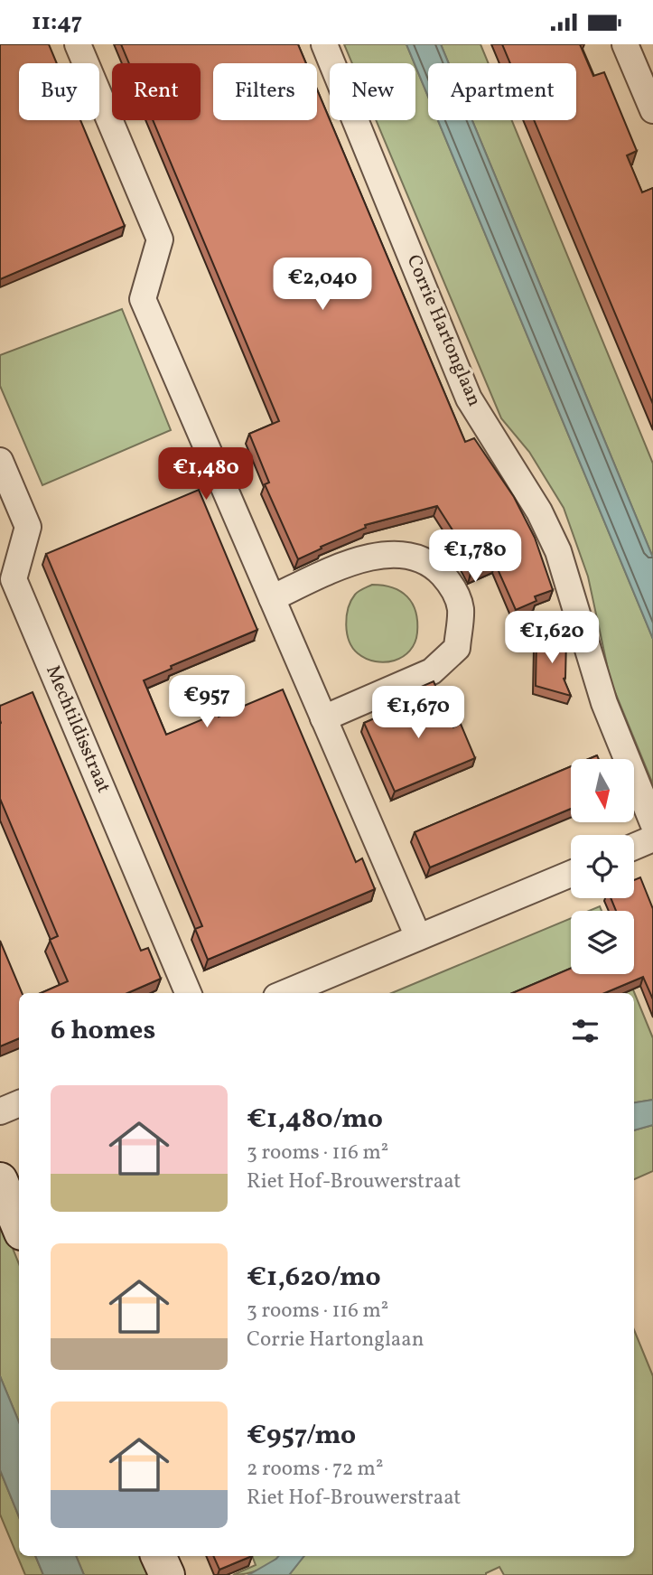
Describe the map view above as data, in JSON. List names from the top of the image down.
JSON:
{
  "streets": {
    "street": ["Corrie Hartonglaan", "Mechtildisstraat"]
  },
  "north": "bottom",
  "page": {
    "status": "11:47",
    "chip": [
      "Buy",
      "Rent",
      "Filters",
      "New",
      "Apartment"
    ],
    "price": [
      "€2,040",
      "€1,480",
      "€1,780",
      "€1,620",
      "€957",
      "€1,670"
    ],
    "heading": "6 homes",
    "list": [
      {
        "name": "€1,480/mo",
        "note": "3 rooms · 116 m² · Riet Hof-Brouwerstraat"
      },
      {
        "name": "€1,620/mo",
        "note": "3 rooms · 116 m² · Corrie Hartonglaan"
      },
      {
        "name": "€957/mo",
        "note": "2 rooms · 72 m² · Riet Hof-Brouwerstraat"
      }
    ]
  }
}
